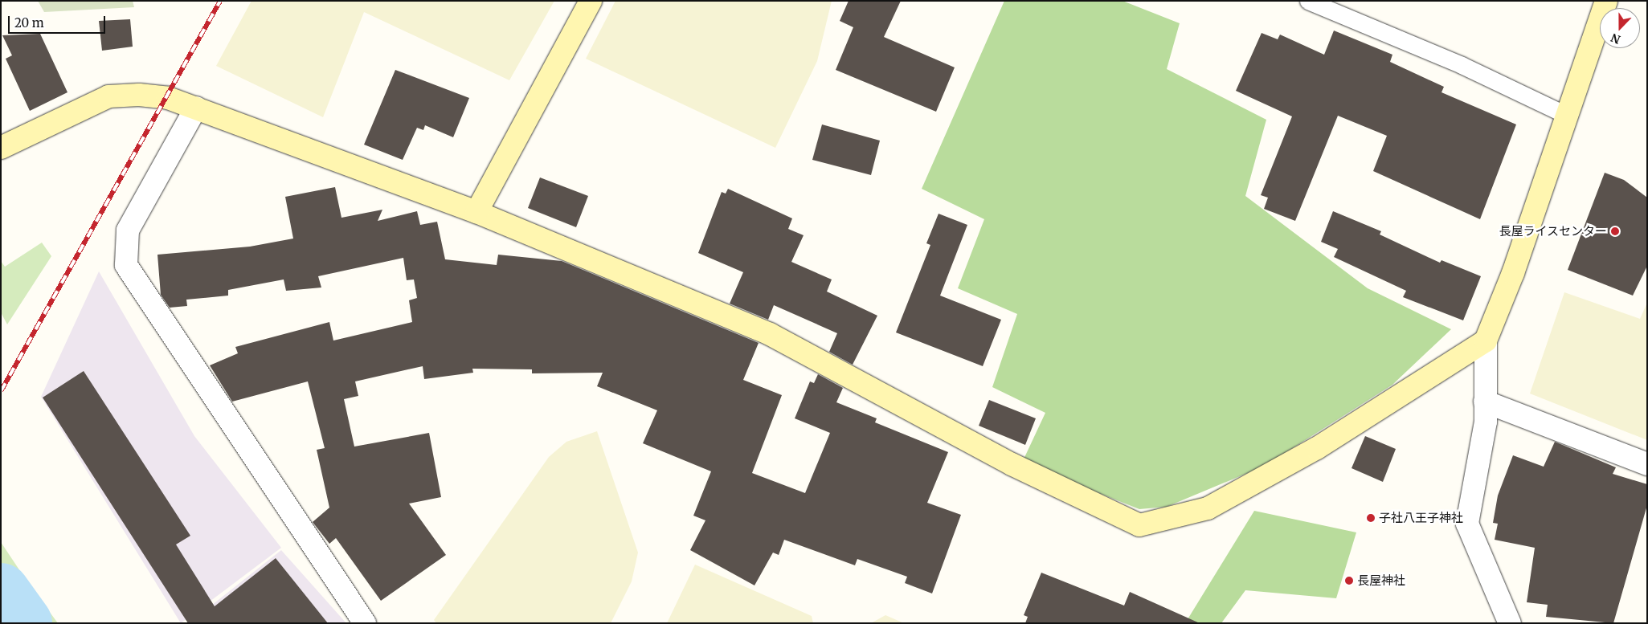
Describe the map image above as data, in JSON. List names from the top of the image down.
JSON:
{
  "places": ["長屋ライスセンター", "子社八王子神社", "長屋神社"],
  "scale_bar": "20 m",
  "north": "bottom"
}
